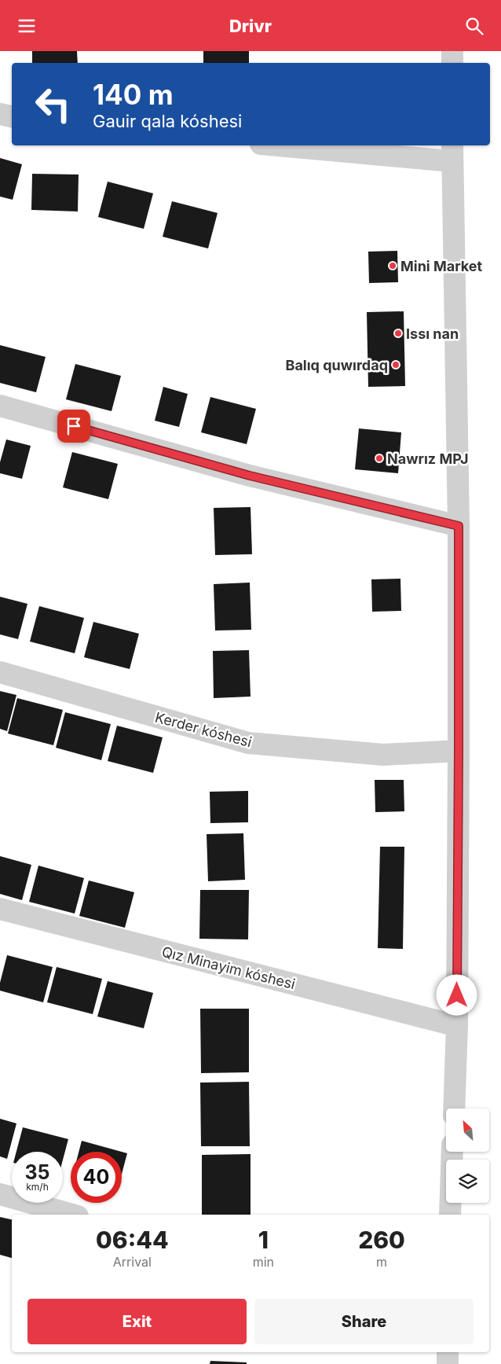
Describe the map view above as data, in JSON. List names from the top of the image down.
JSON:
{
  "streets": {
    "street": ["Kerder kóshesi", "Qız Minayim kóshesi"]
  },
  "places": [
    "Mini Market",
    "Issı nan",
    "Balıq quwırdaq",
    "Nawrız MPJ"
  ],
  "north": "top left",
  "page": {
    "header": "Drivr",
    "turn": ["140 m", "Gauir qala kóshesi"],
    "speed": "35 km/h",
    "limit": "40",
    "eta": [
      "06:44",
      "Arrival",
      "1",
      "min",
      "260",
      "m"
    ],
    "buttons": ["Exit", "Share"]
  }
}
